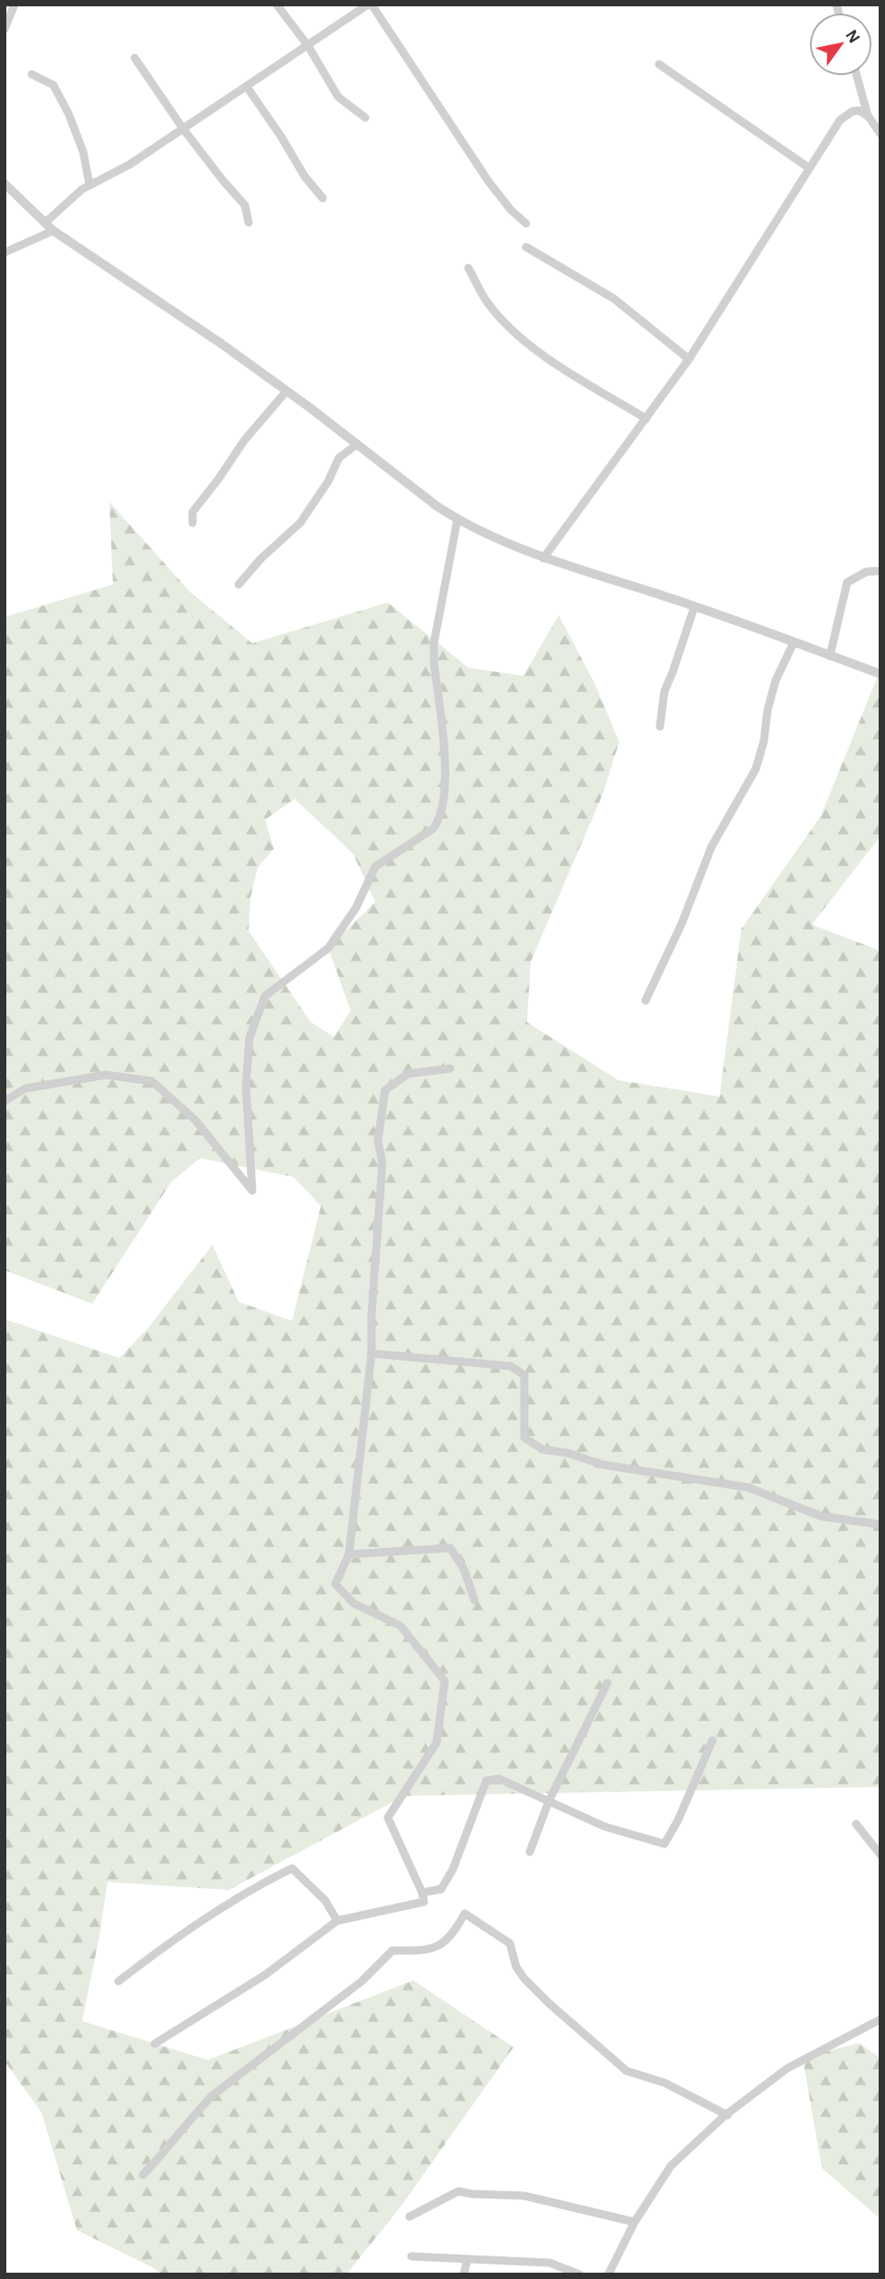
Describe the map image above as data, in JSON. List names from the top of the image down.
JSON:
{
  "north": "top right"
}
